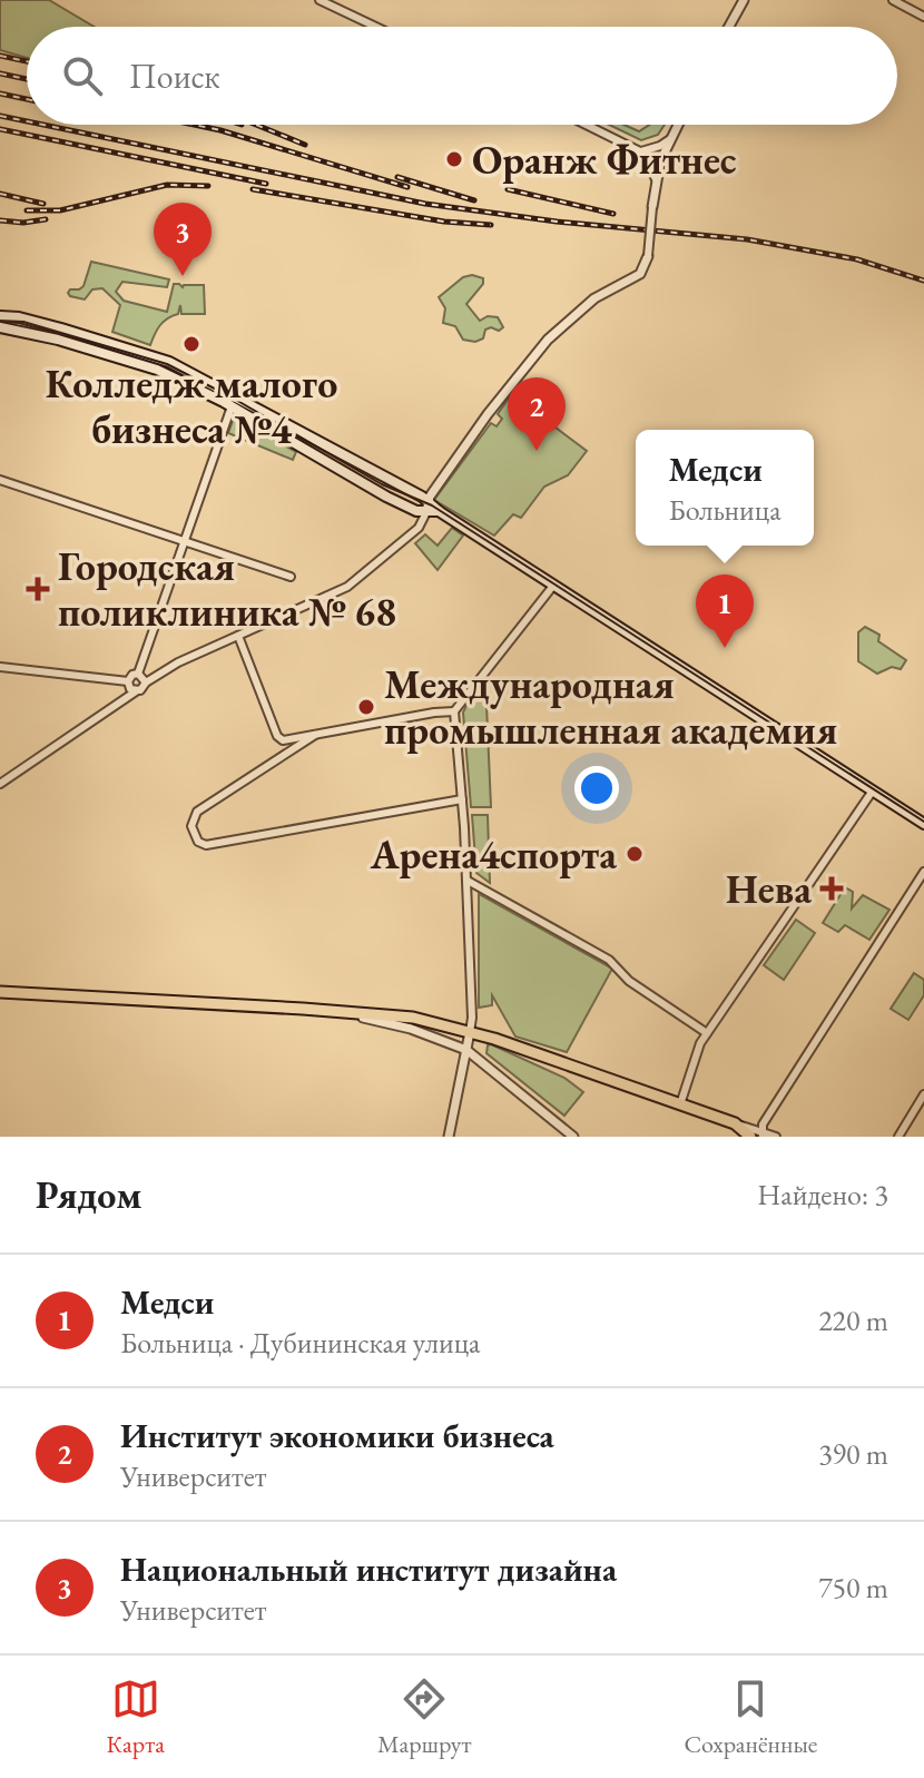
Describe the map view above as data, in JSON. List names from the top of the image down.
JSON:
{
  "places": {
    "other": [
      "Оранж Фитнес",
      "Колледж малого бизнеса №4",
      "Международная промышленная академия",
      "Арена4спорта"
    ],
    "health": ["Городская поликлиника № 68", "Нева"]
  },
  "page": {
    "search": "Поиск",
    "pins": ["3", "2", "1"],
    "popup": ["Медси", "Больница"],
    "heading": ["Рядом", "Найдено: 3"],
    "list": [
      {
        "mark": "1",
        "name": "Медси",
        "note": "Больница · Дубининская улица",
        "value": "220 m"
      },
      {
        "mark": "2",
        "name": "Институт экономики бизнеса",
        "note": "Университет",
        "value": "390 m"
      },
      {
        "mark": "3",
        "name": "Национальный институт дизайна",
        "note": "Университет",
        "value": "750 m"
      }
    ],
    "nav": ["Карта", "Маршрут", "Сохранённые"]
  }
}
